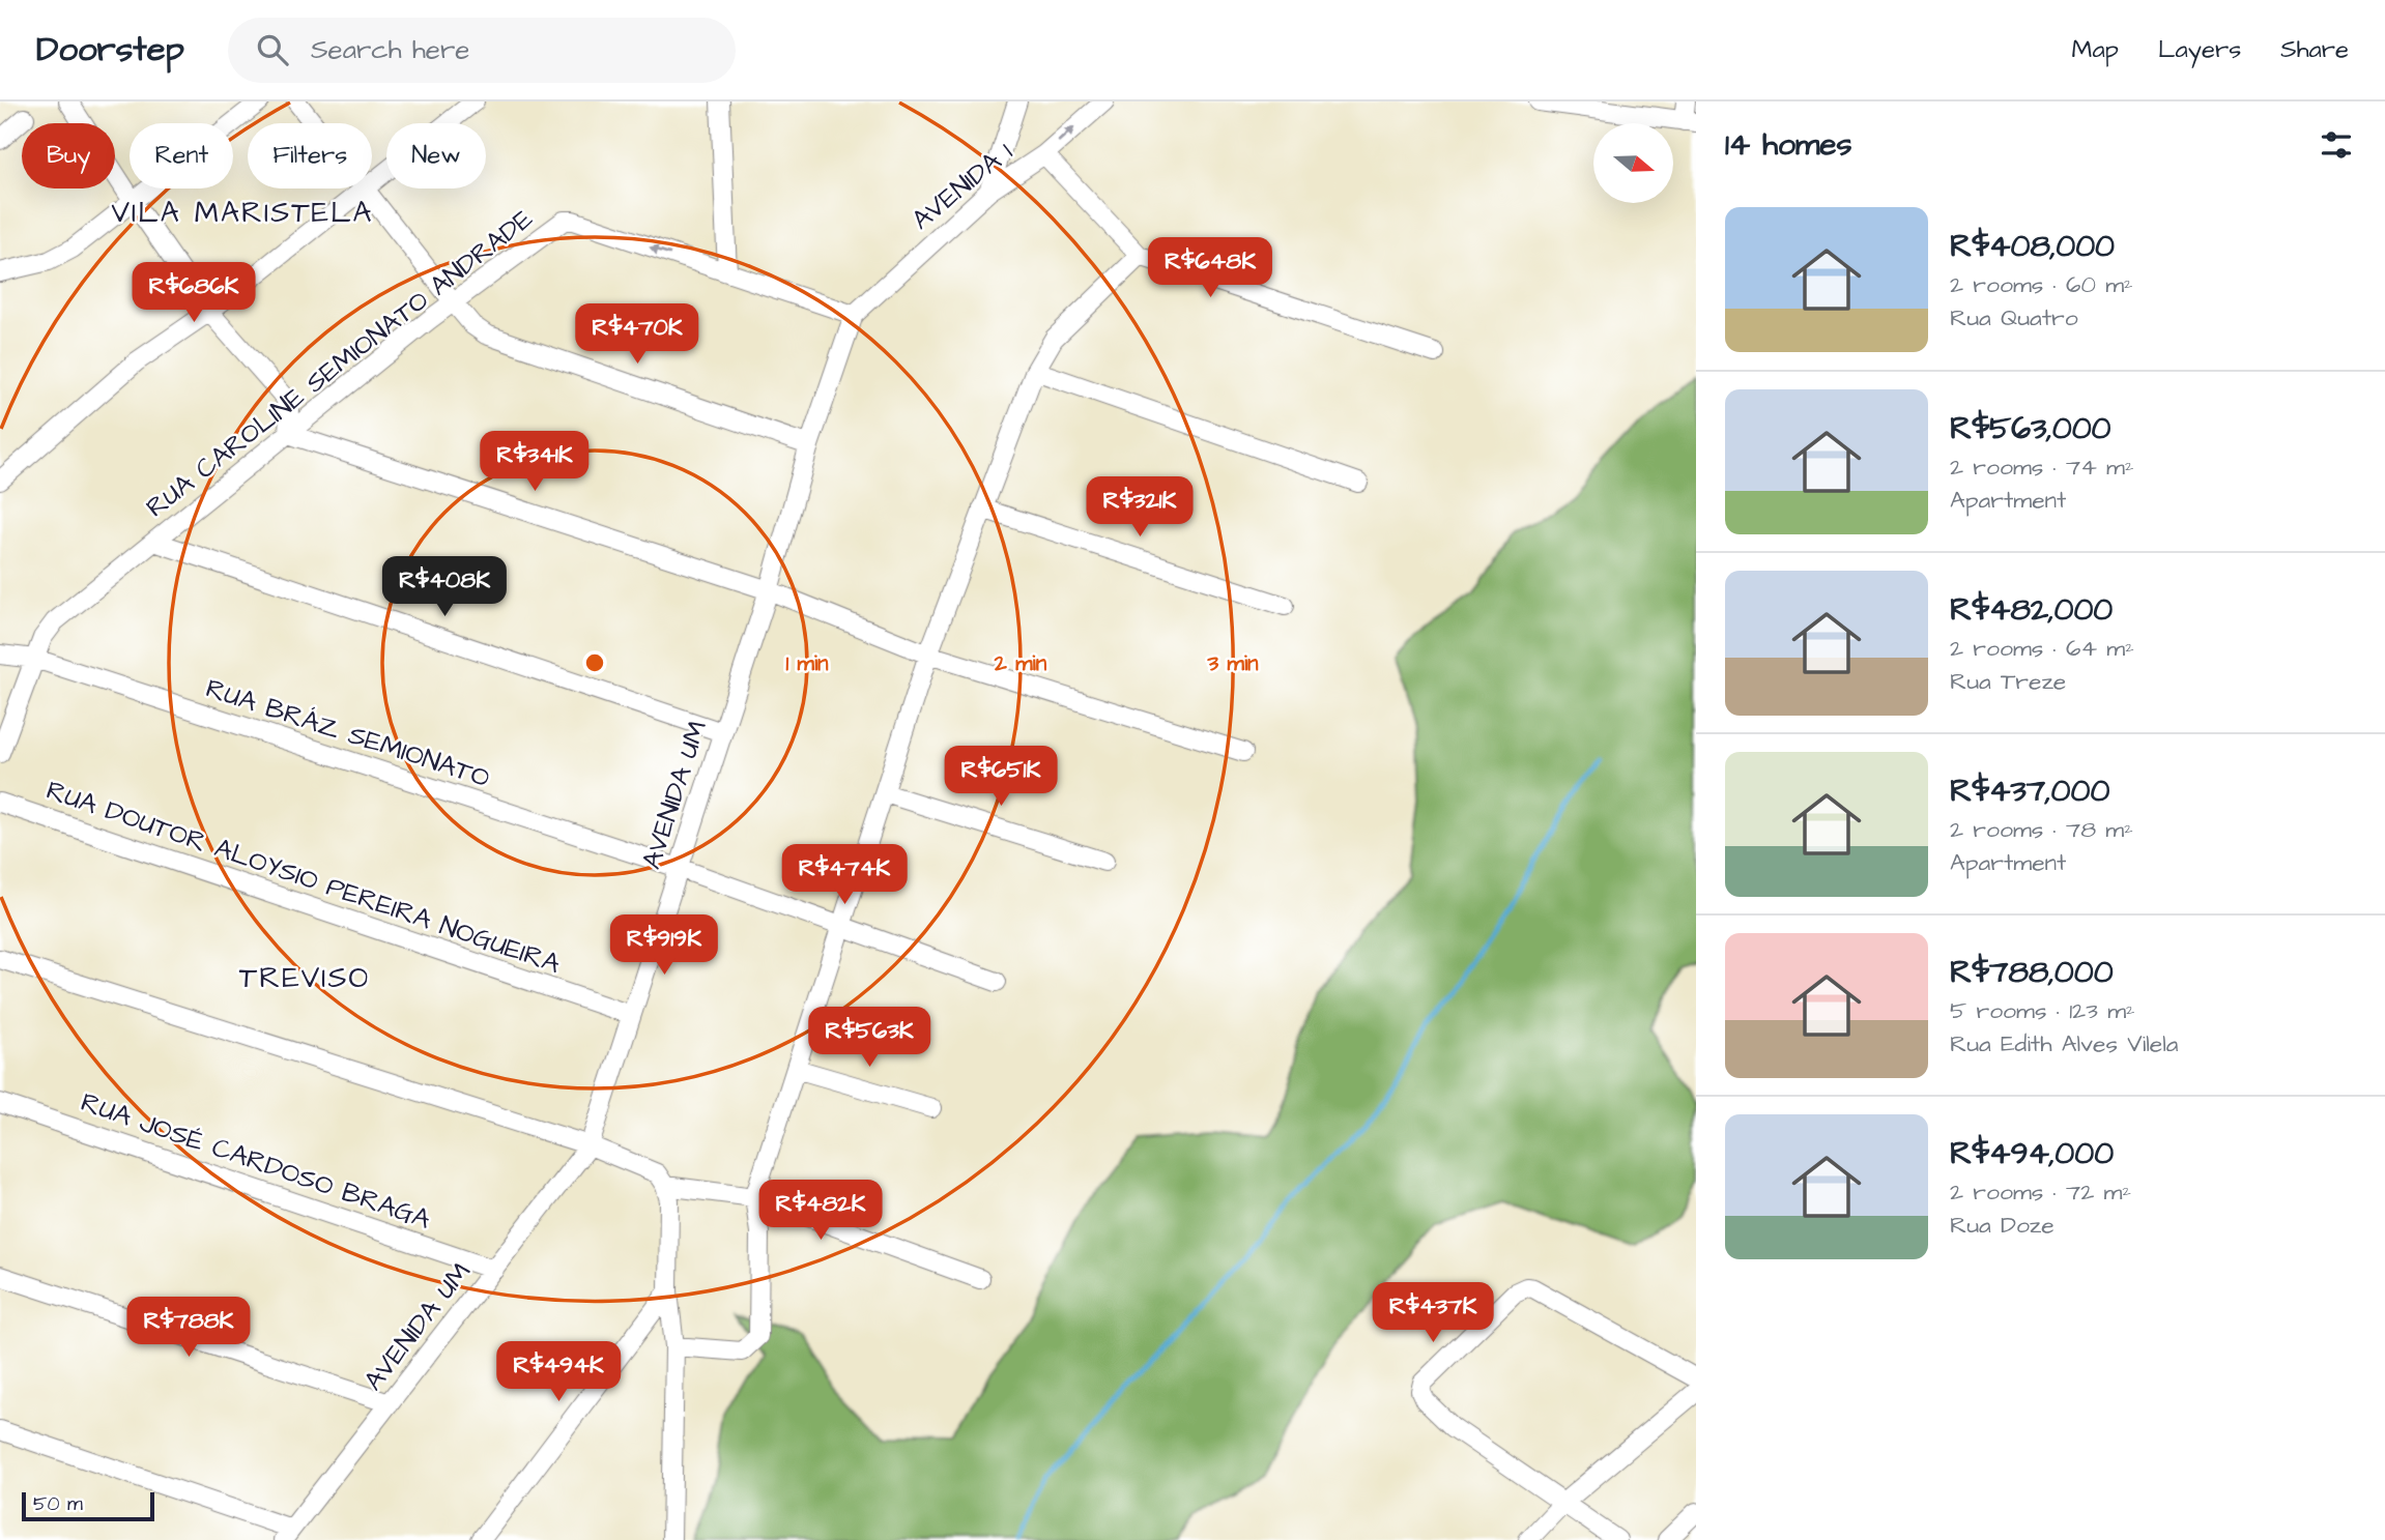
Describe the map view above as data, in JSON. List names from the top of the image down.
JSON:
{
  "streets": {
    "street": [
      "AVENIDA 1",
      "RUA CAROLINE SEMIONATO ANDRADE",
      "RUA BRÁZ SEMIONATO",
      "AVENIDA UM",
      "RUA DOUTOR ALOYSIO PEREIRA NOGUEIRA",
      "RUA JOSÉ CARDOSO BRAGA"
    ]
  },
  "crossings": [
    ["AVENIDA 1", "RUA CAROLINE SEMIONATO ANDRADE"],
    ["AVENIDA 1", "AVENIDA UM"],
    ["RUA CAROLINE SEMIONATO ANDRADE", "RUA BRÁZ SEMIONATO"],
    ["RUA CAROLINE SEMIONATO ANDRADE", "AVENIDA UM"],
    ["RUA BRÁZ SEMIONATO", "AVENIDA UM"],
    ["AVENIDA UM", "RUA DOUTOR ALOYSIO PEREIRA NOGUEIRA"],
    ["AVENIDA UM", "RUA JOSÉ CARDOSO BRAGA"]
  ],
  "districts": ["VILA MARISTELA", "TREVISO"],
  "scale_bar": "50 m",
  "north": "right",
  "page": {
    "header": "Doorstep",
    "search": "Search here",
    "nav": ["Map", "Layers", "Share"],
    "heading": "14 homes",
    "chip": [
      "Buy",
      "Rent",
      "Filters",
      "New"
    ],
    "list": [
      {
        "name": "R$408,000",
        "note": "2 rooms · 60 m² · Rua Quatro"
      },
      {
        "name": "R$563,000",
        "note": "2 rooms · 74 m² · Apartment"
      },
      {
        "name": "R$482,000",
        "note": "2 rooms · 64 m² · Rua Treze"
      },
      {
        "name": "R$437,000",
        "note": "2 rooms · 78 m² · Apartment"
      },
      {
        "name": "R$788,000",
        "note": "5 rooms · 123 m² · Rua Edith Alves Vilela"
      },
      {
        "name": "R$494,000",
        "note": "2 rooms · 72 m² · Rua Doze"
      }
    ],
    "price": [
      "R$648K",
      "R$686K",
      "R$470K",
      "R$341K",
      "R$321K",
      "R$408K",
      "R$651K",
      "R$474K",
      "R$919K",
      "R$563K",
      "R$482K",
      "R$437K",
      "R$788K",
      "R$494K"
    ],
    "scale": "50 m"
  },
  "rings": ["1 min", "2 min", "3 min"]
}
